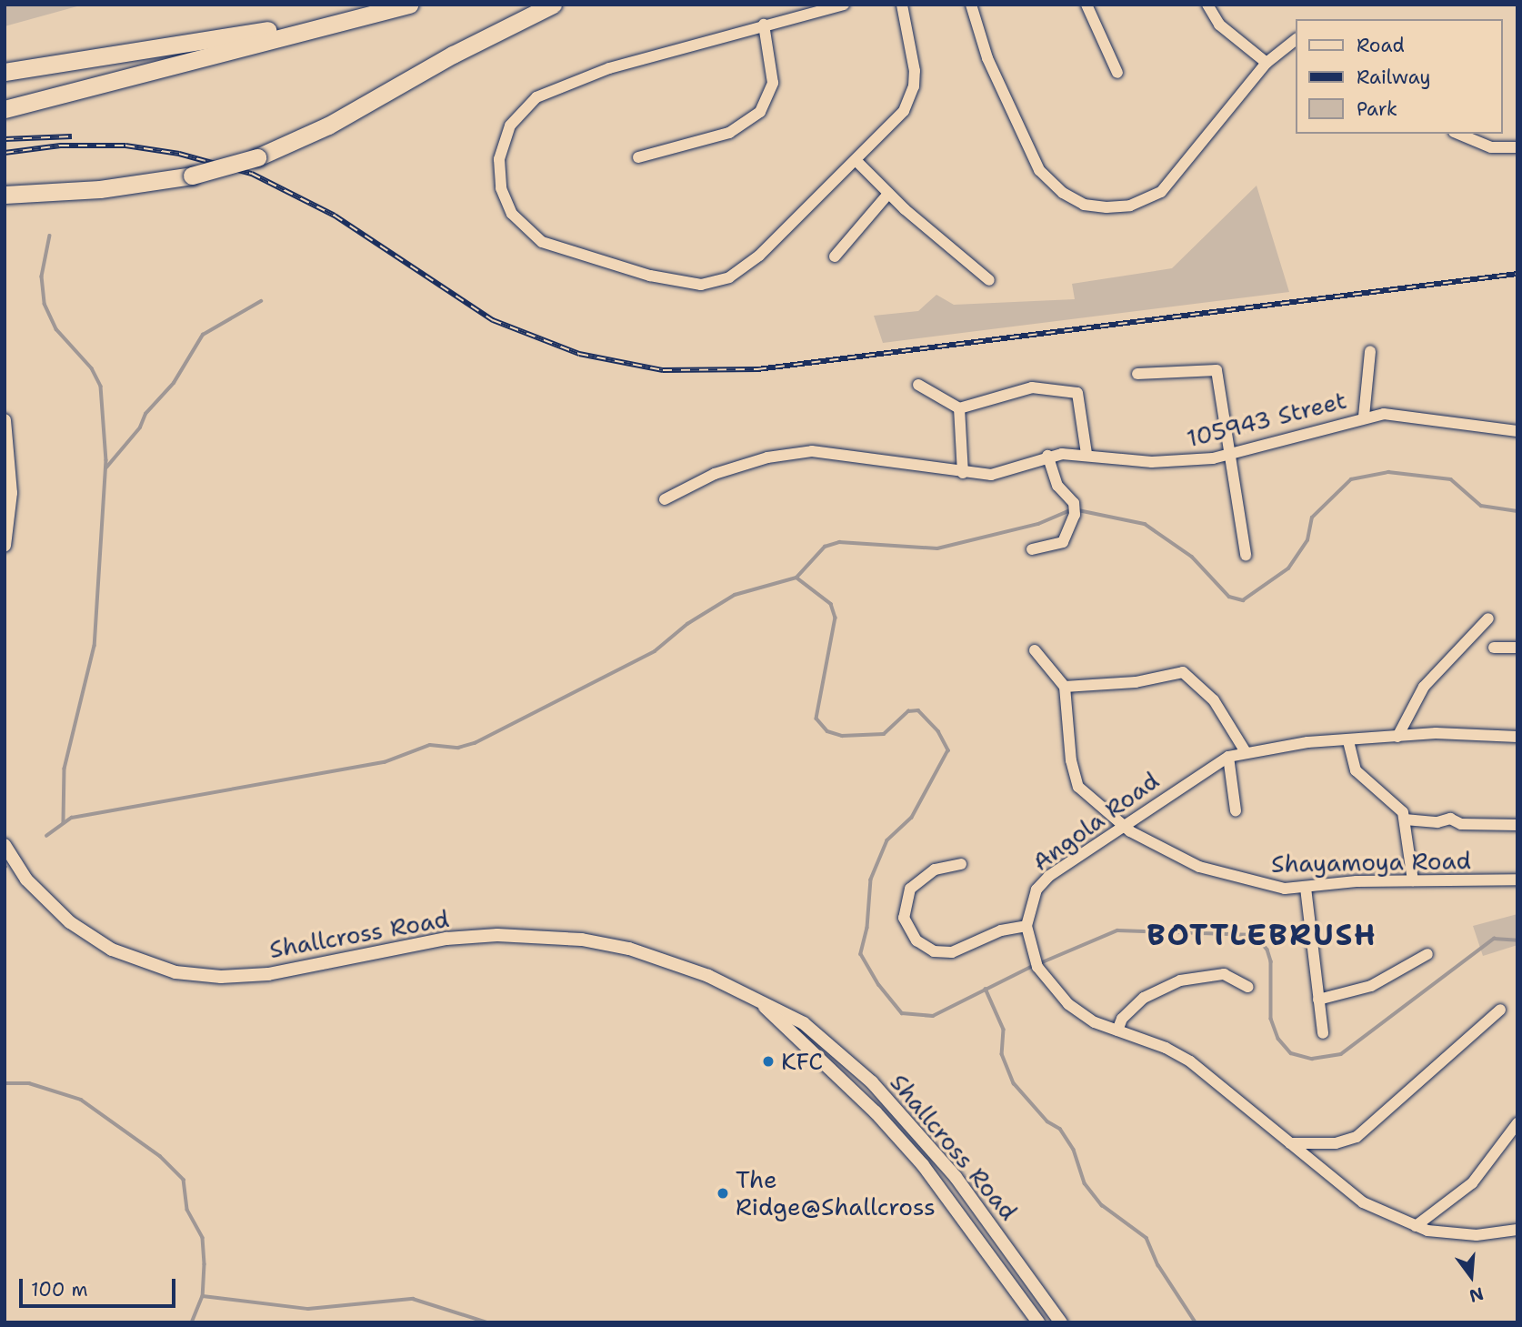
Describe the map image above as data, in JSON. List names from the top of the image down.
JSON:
{
  "streets": {
    "street": [
      "105943 Street",
      "Angola Road",
      "Shayamoya Road",
      "Shallcross Road"
    ]
  },
  "crossings": [
    ["Angola Road", "Shayamoya Road"]
  ],
  "districts": ["BOTTLEBRUSH"],
  "places": ["KFC", "The Ridge@Shallcross"],
  "legend": ["Road", "Railway", "Park"],
  "scale_bar": "100 m",
  "north": "bottom"
}
